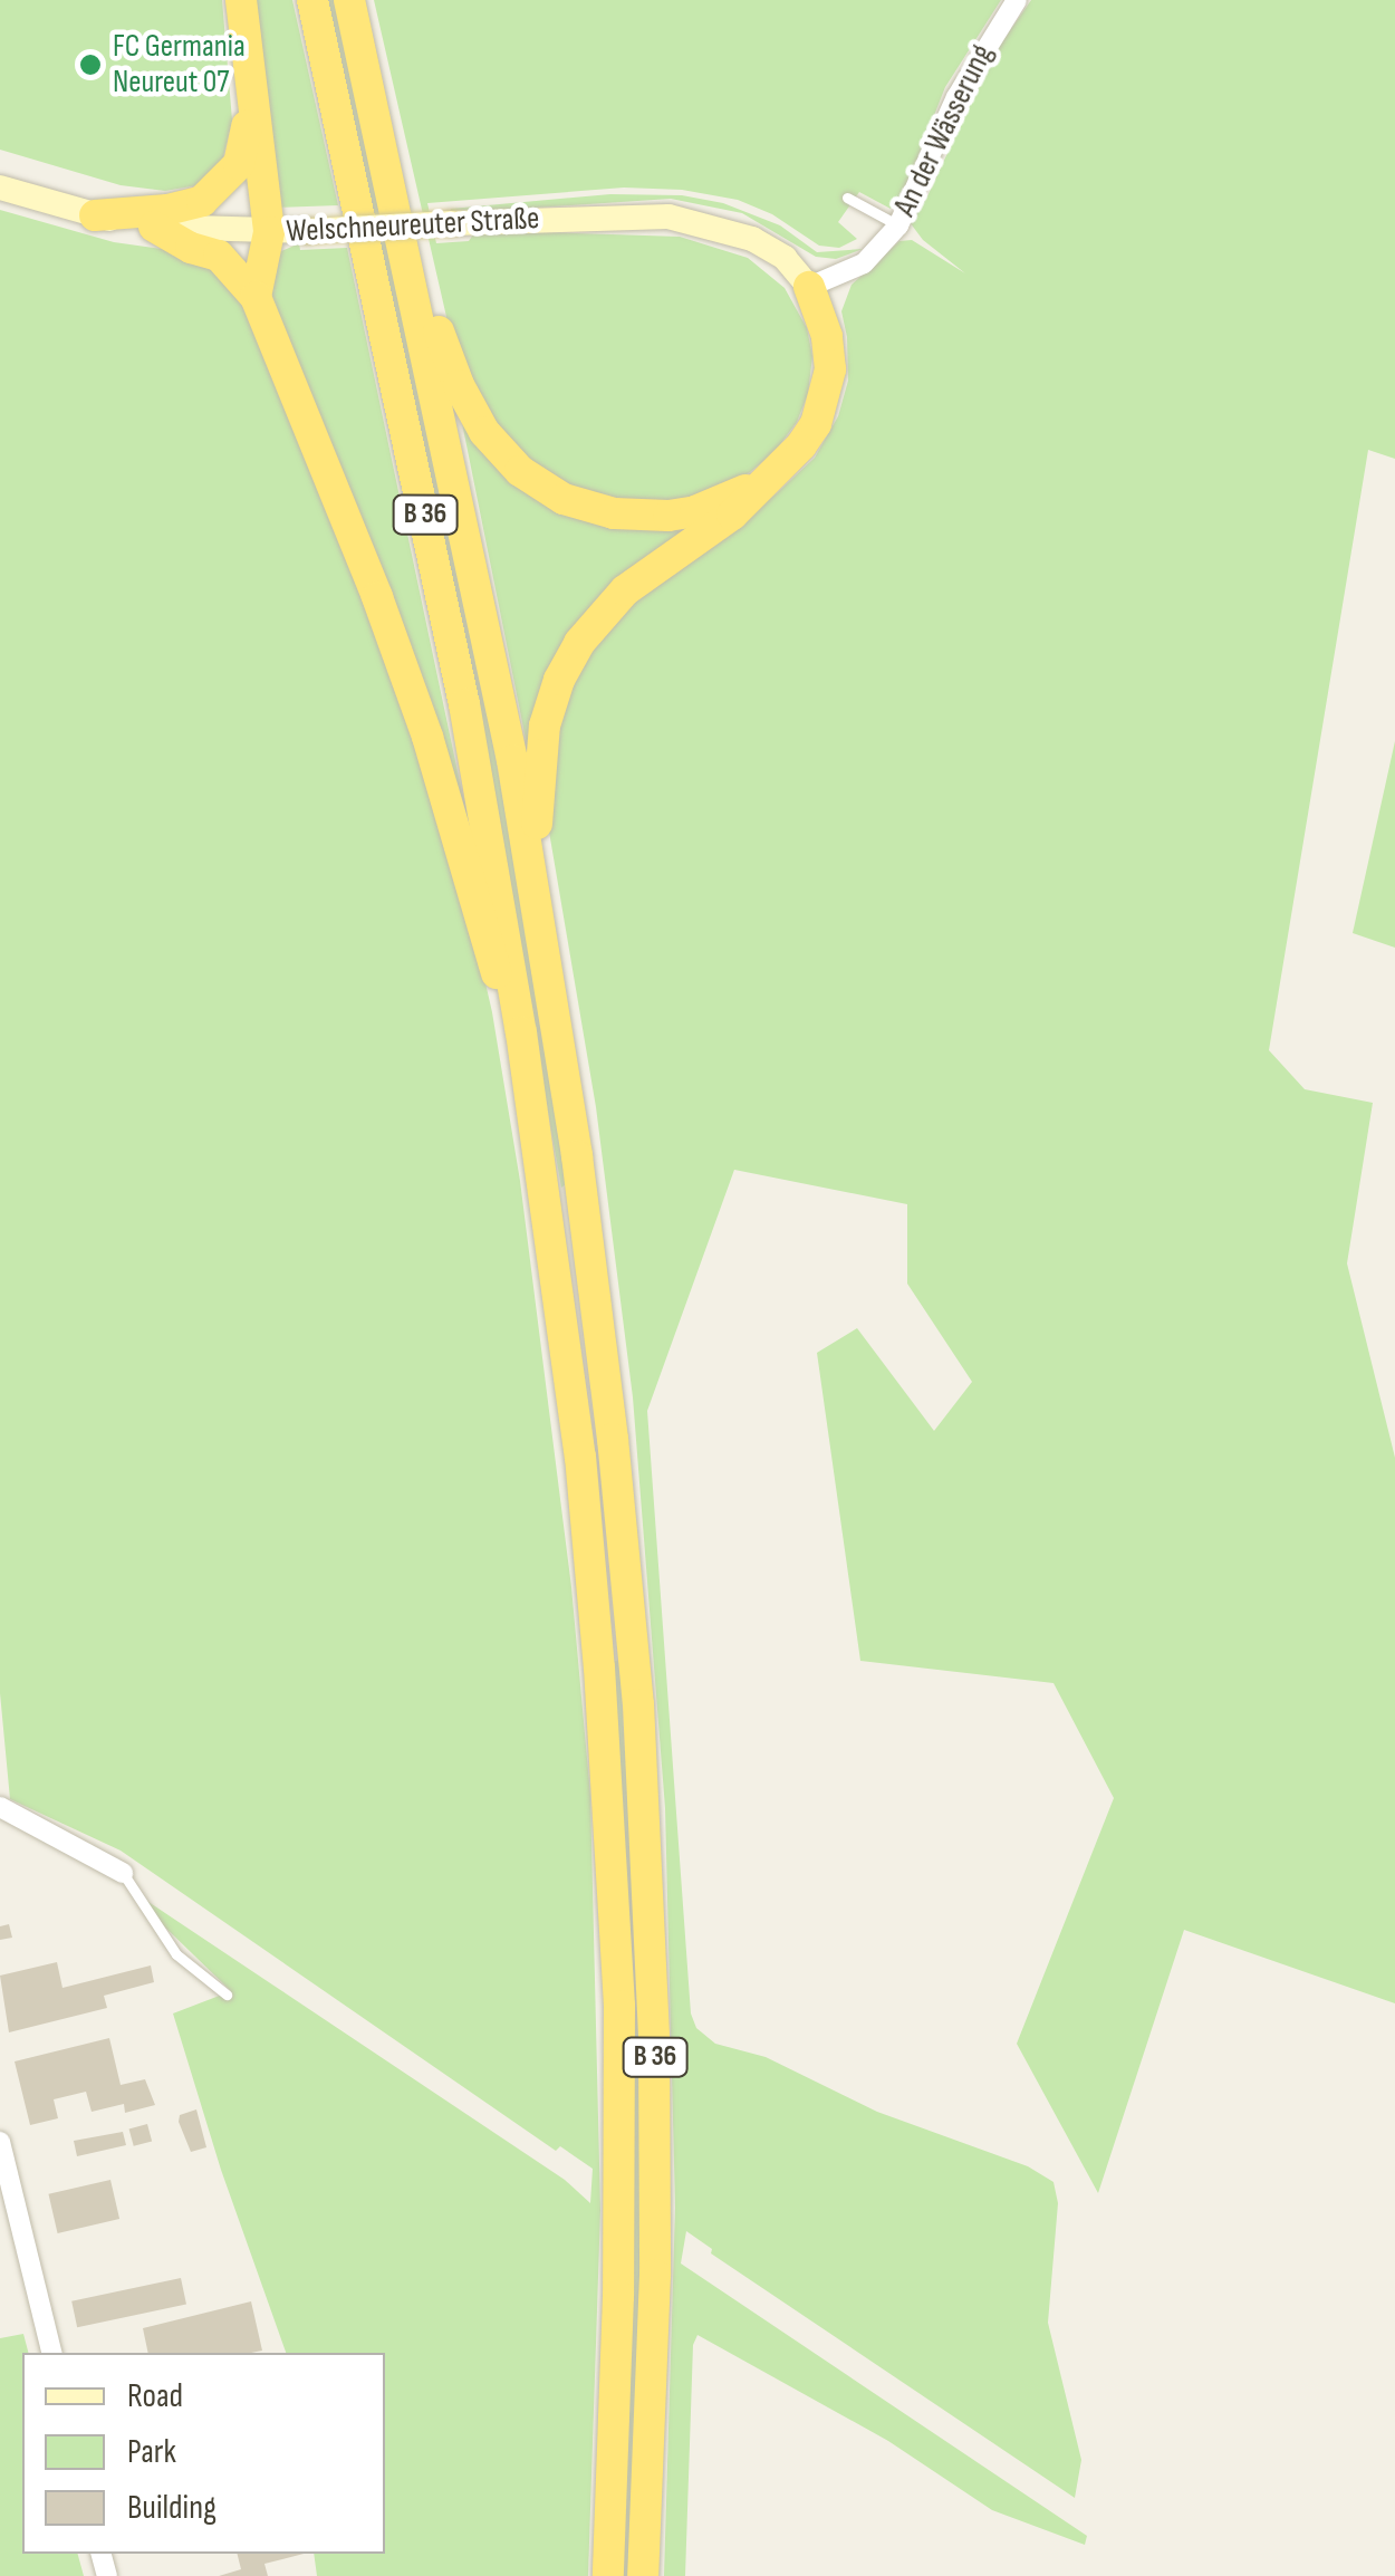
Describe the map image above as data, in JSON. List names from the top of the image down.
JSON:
{
  "streets": {
    "highway": ["B 36"],
    "main road": ["Welschneureuter Straße"],
    "street": ["An der Wässerung"]
  },
  "crossings": [
    ["An der Wässerung", "Welschneureuter Straße"],
    ["Welschneureuter Straße", "B 36"]
  ],
  "places": ["FC Germania Neureut 07"],
  "legend": ["Road", "Park", "Building"]
}
